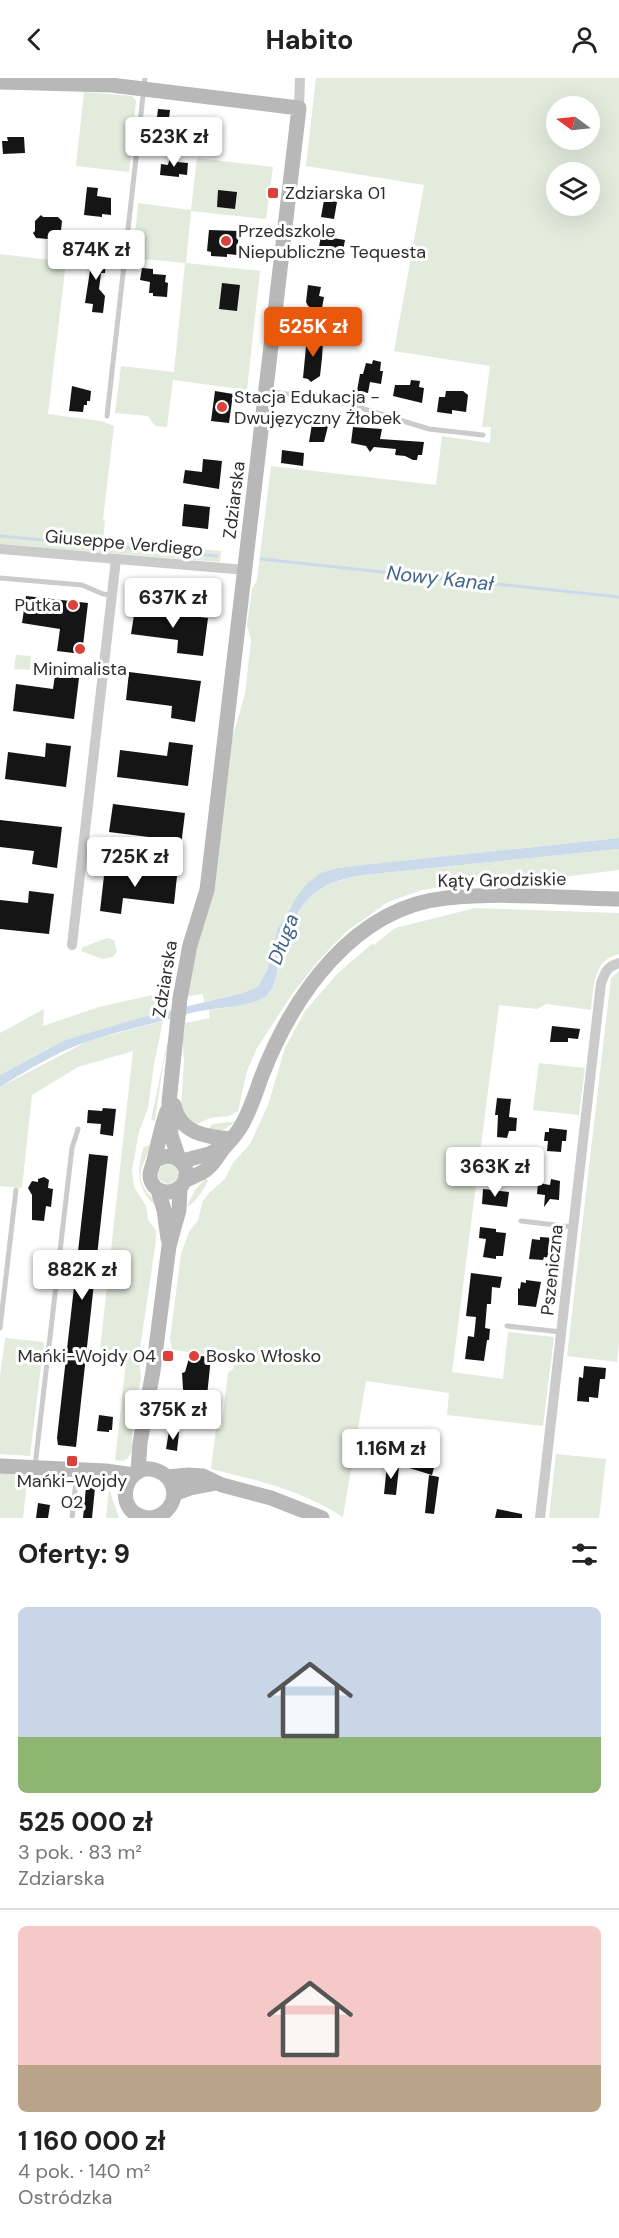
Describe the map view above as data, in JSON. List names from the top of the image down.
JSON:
{
  "streets": {
    "street": [
      "Zdziarska",
      "Giuseppe Verdiego",
      "Kąty Grodziskie",
      "Pszeniczna"
    ]
  },
  "crossings": [
    ["Zdziarska", "Giuseppe Verdiego"],
    ["Zdziarska", "Kąty Grodziskie"]
  ],
  "water": ["Nowy Kanał", "Długa"],
  "places": {
    "transit": ["Zdziarska 01", "Mańki-Wojdy 04", "Mańki-Wojdy 02"],
    "other": [
      "Przedszkole Niepubliczne Tequesta",
      "Stacja Edukacja - Dwujęzyczny Żłobek",
      "Putka",
      "Minimalista",
      "Bosko Włosko"
    ]
  },
  "north": "left",
  "page": {
    "header": "Habito",
    "price": [
      "523K zł",
      "874K zł",
      "525K zł",
      "637K zł",
      "725K zł",
      "363K zł",
      "882K zł",
      "375K zł",
      "1.16M zł"
    ],
    "heading": "Oferty: 9",
    "list": [
      {
        "name": "525 000 zł",
        "note": "3 pok. · 83 m² · Zdziarska"
      },
      {
        "name": "1 160 000 zł",
        "note": "4 pok. · 140 m² · Ostródzka"
      }
    ]
  }
}
